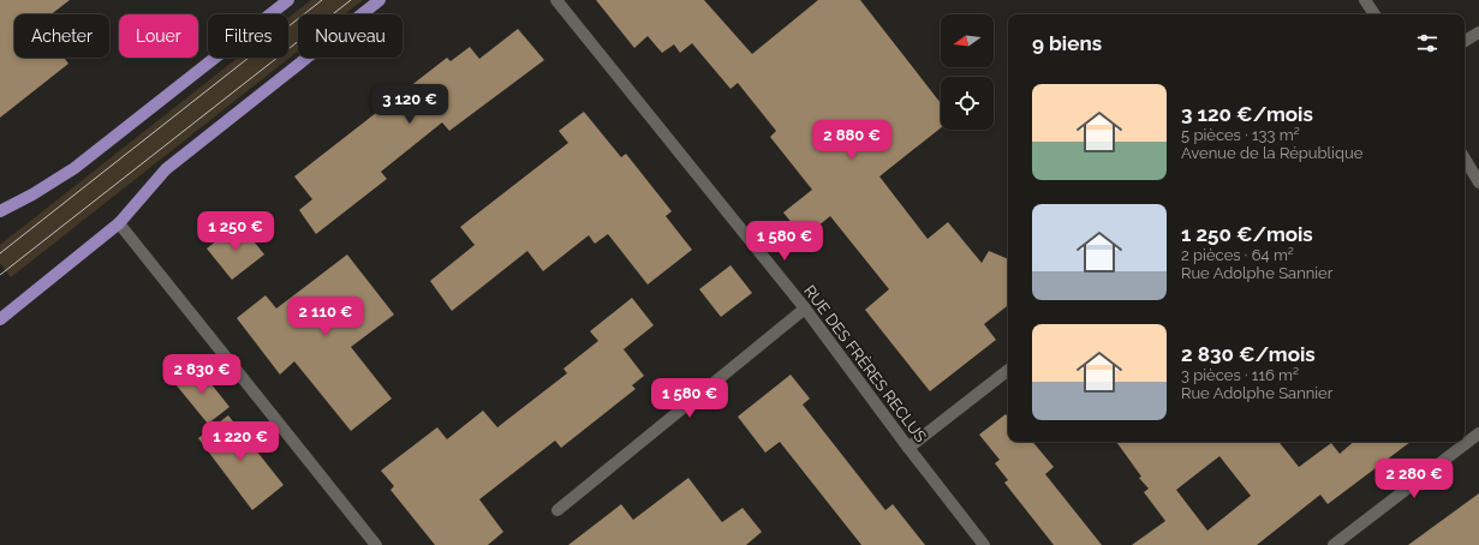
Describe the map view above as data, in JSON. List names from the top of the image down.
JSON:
{
  "streets": {
    "street": ["RUE DES FRÈRES RECLUS"]
  },
  "north": "left",
  "page": {
    "chip": [
      "Acheter",
      "Louer",
      "Filtres",
      "Nouveau"
    ],
    "heading": "9 biens",
    "list": [
      {
        "name": "3 120 €/mois",
        "note": "5 pièces · 133 m² · Avenue de la République"
      },
      {
        "name": "1 250 €/mois",
        "note": "2 pièces · 64 m² · Rue Adolphe Sannier"
      },
      {
        "name": "2 830 €/mois",
        "note": "3 pièces · 116 m² · Rue Adolphe Sannier"
      }
    ],
    "price": [
      "3 120 €",
      "2 880 €",
      "1 250 €",
      "1 580 €",
      "2 110 €",
      "2 830 €",
      "1 580 €",
      "1 220 €",
      "2 280 €"
    ]
  }
}
